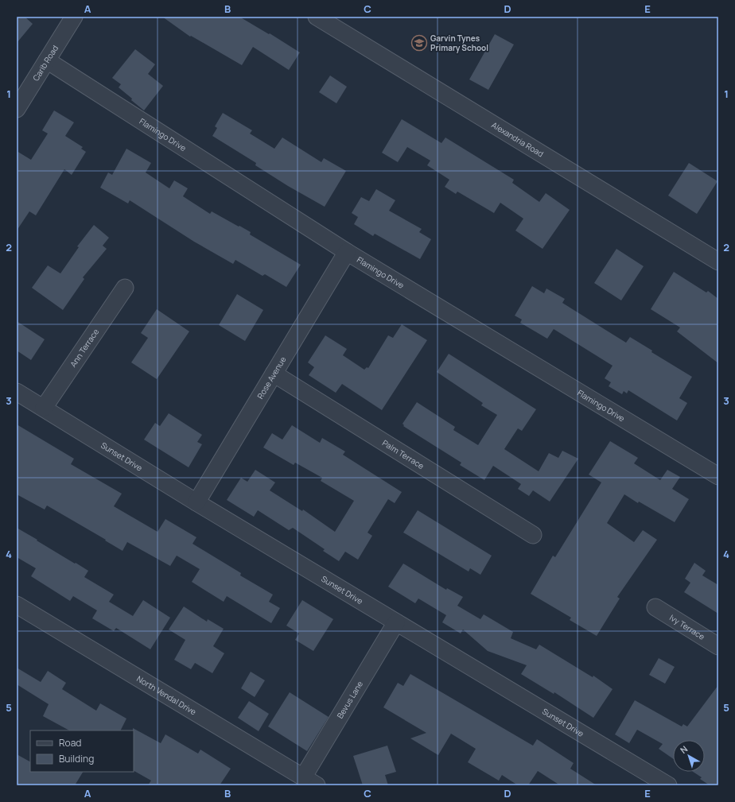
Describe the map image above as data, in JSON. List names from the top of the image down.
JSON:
{
  "streets": {
    "street": [
      "Carib Road",
      "Flamingo Drive",
      "Alexandria Road",
      "Ann Terrace",
      "Rose Avenue",
      "Palm Terrace",
      "Sunset Drive",
      "Ivy Terrace",
      "North Vendal Drive",
      "Bevus Lane"
    ]
  },
  "crossings": [
    ["Carib Road", "Flamingo Drive"],
    ["Flamingo Drive", "Rose Avenue"],
    ["Ann Terrace", "Sunset Drive"],
    ["Rose Avenue", "Palm Terrace"],
    ["Rose Avenue", "Sunset Drive"],
    ["Sunset Drive", "Bevus Lane"],
    ["North Vendal Drive", "Bevus Lane"]
  ],
  "places": {
    "school or university": ["Garvin Tynes Primary School"]
  },
  "legend": ["Road", "Building"],
  "north": "top left",
  "grid": {
    "columns": [
      "A",
      "B",
      "C",
      "D",
      "E"
    ],
    "rows": [
      "1",
      "2",
      "3",
      "4",
      "5"
    ]
  }
}
